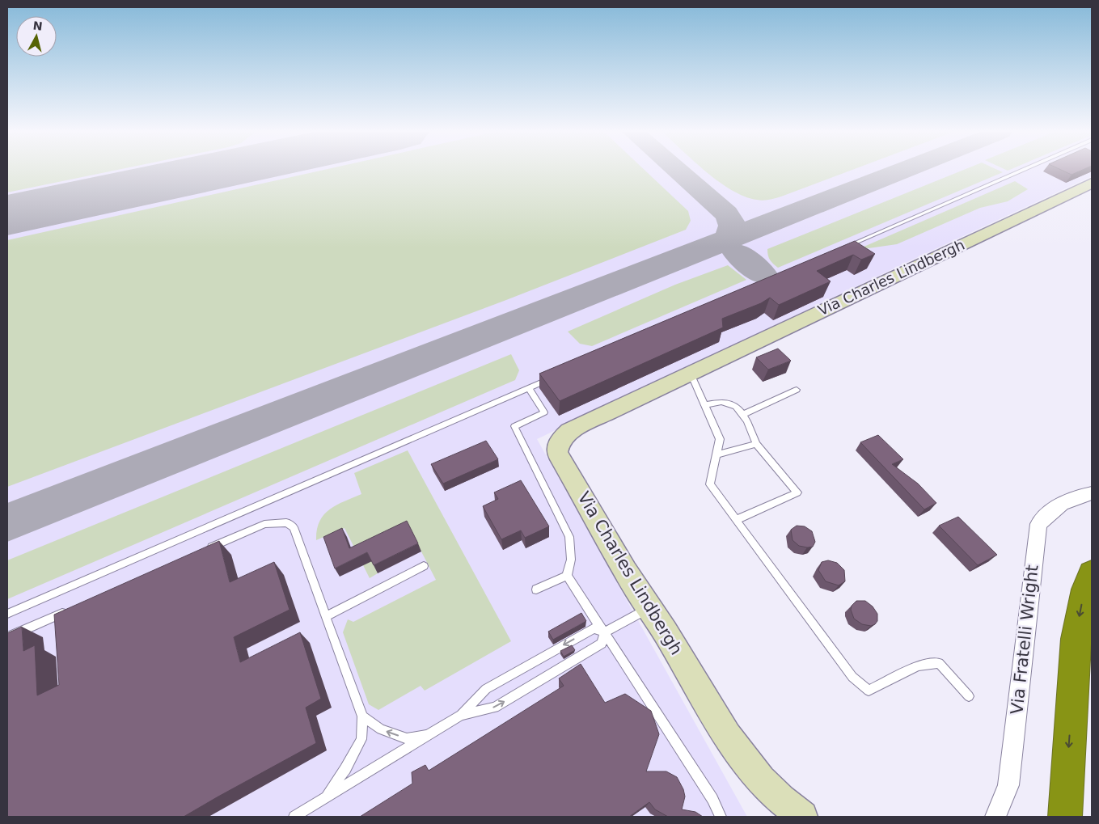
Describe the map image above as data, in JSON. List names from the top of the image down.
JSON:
{
  "streets": {
    "street": ["Via Charles Lindbergh", "Via Fratelli Wright"]
  },
  "north": "top"
}
